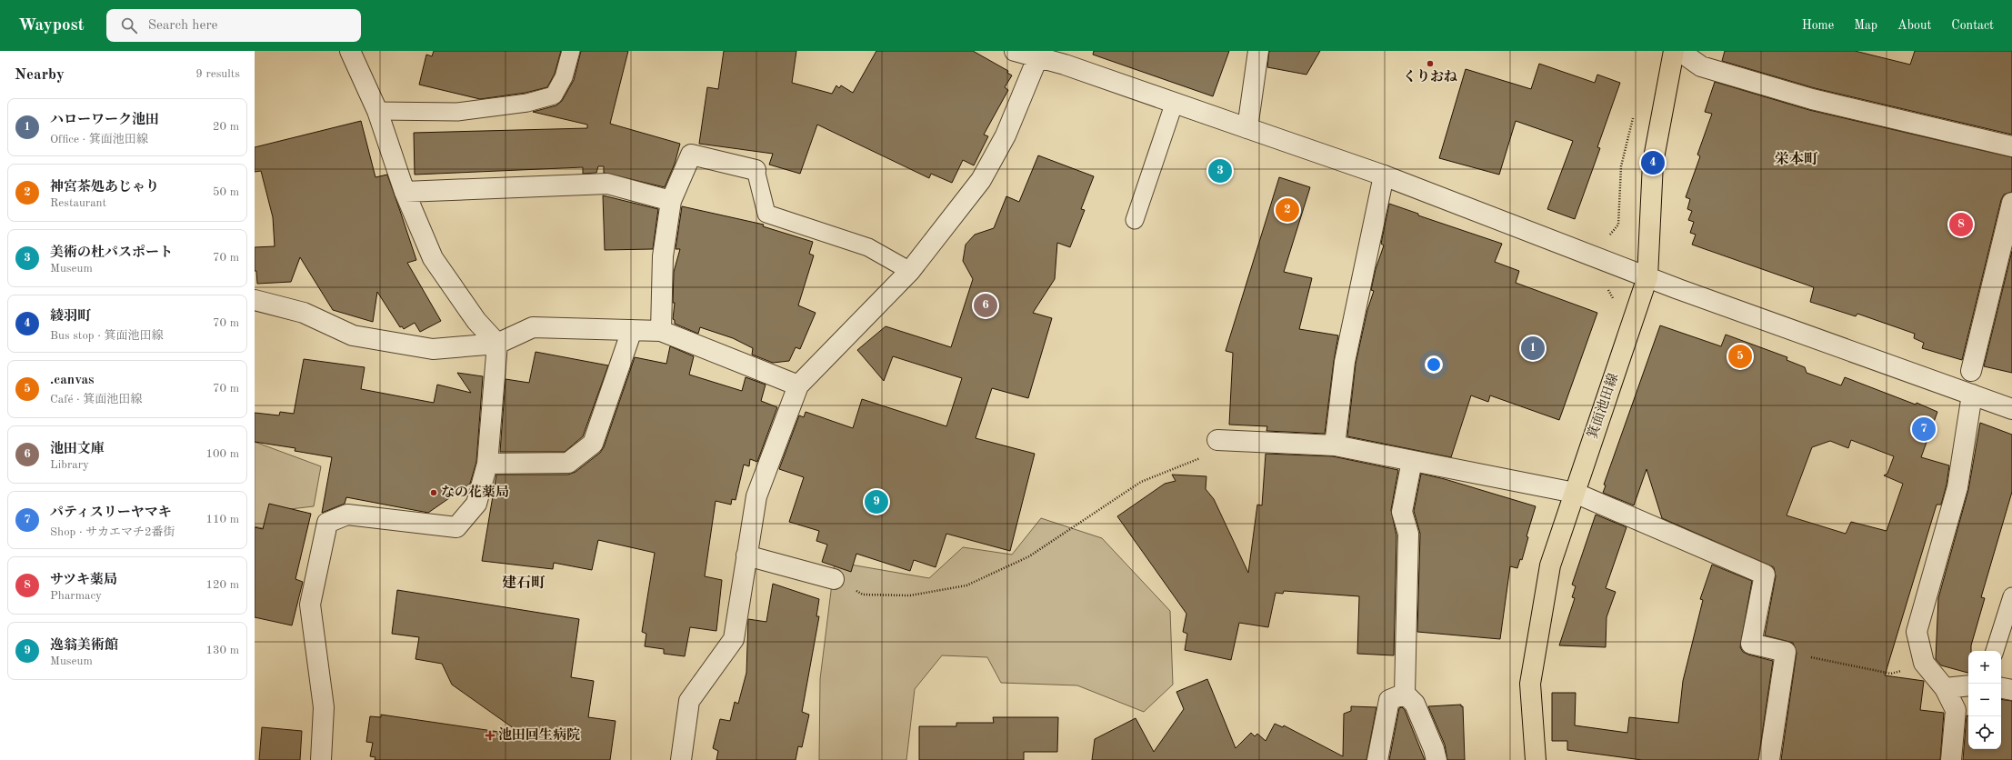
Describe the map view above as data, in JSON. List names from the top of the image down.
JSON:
{
  "streets": {
    "main road": ["箕面池田線"]
  },
  "districts": ["栄本町", "建石町"],
  "places": {
    "other": ["くりおね", "なの花薬局"],
    "health": ["池田回生病院"]
  },
  "page": {
    "header": "Waypost",
    "search": "Search here",
    "nav": [
      "Home",
      "Map",
      "About",
      "Contact"
    ],
    "heading": ["Nearby", "9 results"],
    "list": [
      {
        "mark": "1",
        "name": "ハローワーク池田",
        "note": "Office · 箕面池田線",
        "value": "20 m"
      },
      {
        "mark": "2",
        "name": "神宮茶処あじゃり",
        "note": "Restaurant",
        "value": "50 m"
      },
      {
        "mark": "3",
        "name": "美術の杜パスポート",
        "note": "Museum",
        "value": "70 m"
      },
      {
        "mark": "4",
        "name": "綾羽町",
        "note": "Bus stop · 箕面池田線",
        "value": "70 m"
      },
      {
        "mark": "5",
        "name": ".canvas",
        "note": "Café · 箕面池田線",
        "value": "70 m"
      },
      {
        "mark": "6",
        "name": "池田文庫",
        "note": "Library",
        "value": "100 m"
      },
      {
        "mark": "7",
        "name": "パティスリーヤマキ",
        "note": "Shop · サカエマチ2番街",
        "value": "110 m"
      },
      {
        "mark": "8",
        "name": "サツキ薬局",
        "note": "Pharmacy",
        "value": "120 m"
      },
      {
        "mark": "9",
        "name": "逸翁美術館",
        "note": "Museum",
        "value": "130 m"
      }
    ],
    "pins": [
      "4",
      "3",
      "2",
      "8",
      "6",
      "1",
      "5",
      "7",
      "9"
    ],
    "map_buttons": ["+", "−"]
  }
}
